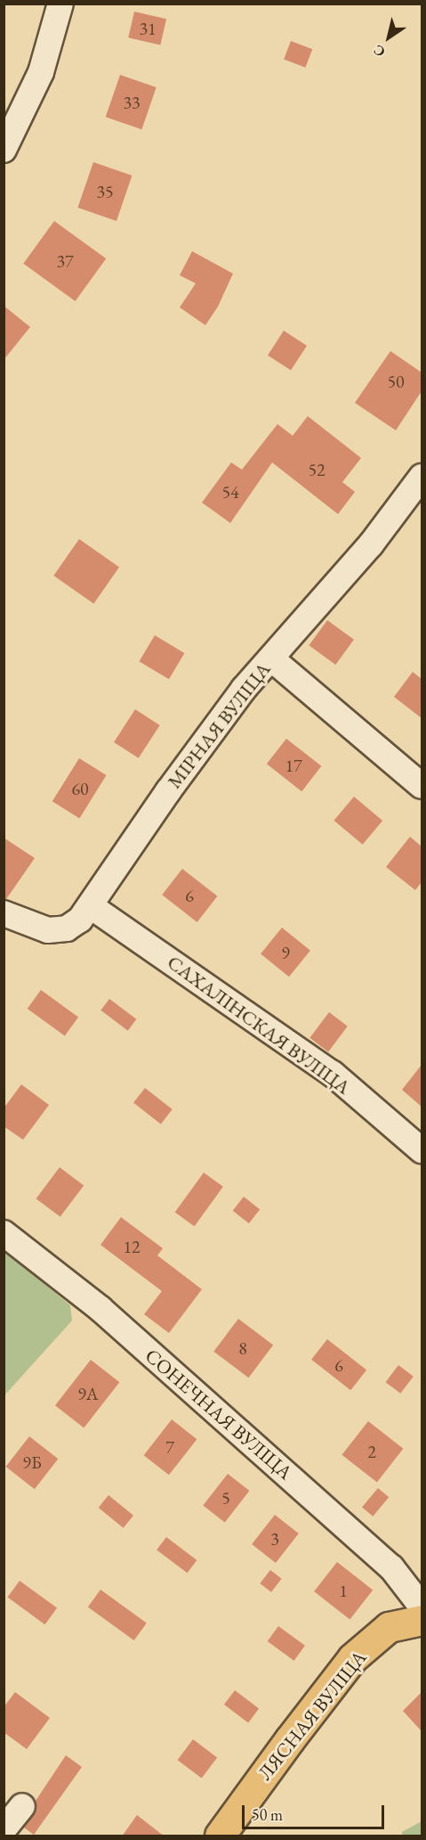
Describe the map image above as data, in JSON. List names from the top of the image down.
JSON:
{
  "streets": {
    "main road": ["ЛЯСНАЯ ВУЛІЦА"],
    "street": ["МІРНАЯ ВУЛІЦА", "САХАЛІНСКАЯ ВУЛІЦА", "СОНЕЧНАЯ ВУЛІЦА"]
  },
  "crossings": [
    ["МІРНАЯ ВУЛІЦА", "САХАЛІНСКАЯ ВУЛІЦА"]
  ],
  "house_numbers": [
    "31",
    "33",
    "35",
    "37",
    "50",
    "52",
    "54",
    "17",
    "60",
    "6",
    "9",
    "12",
    "8",
    "6",
    "9А",
    "7",
    "2",
    "9Б",
    "5",
    "3",
    "1"
  ],
  "scale_bar": "50 m",
  "north": "bottom left"
}
